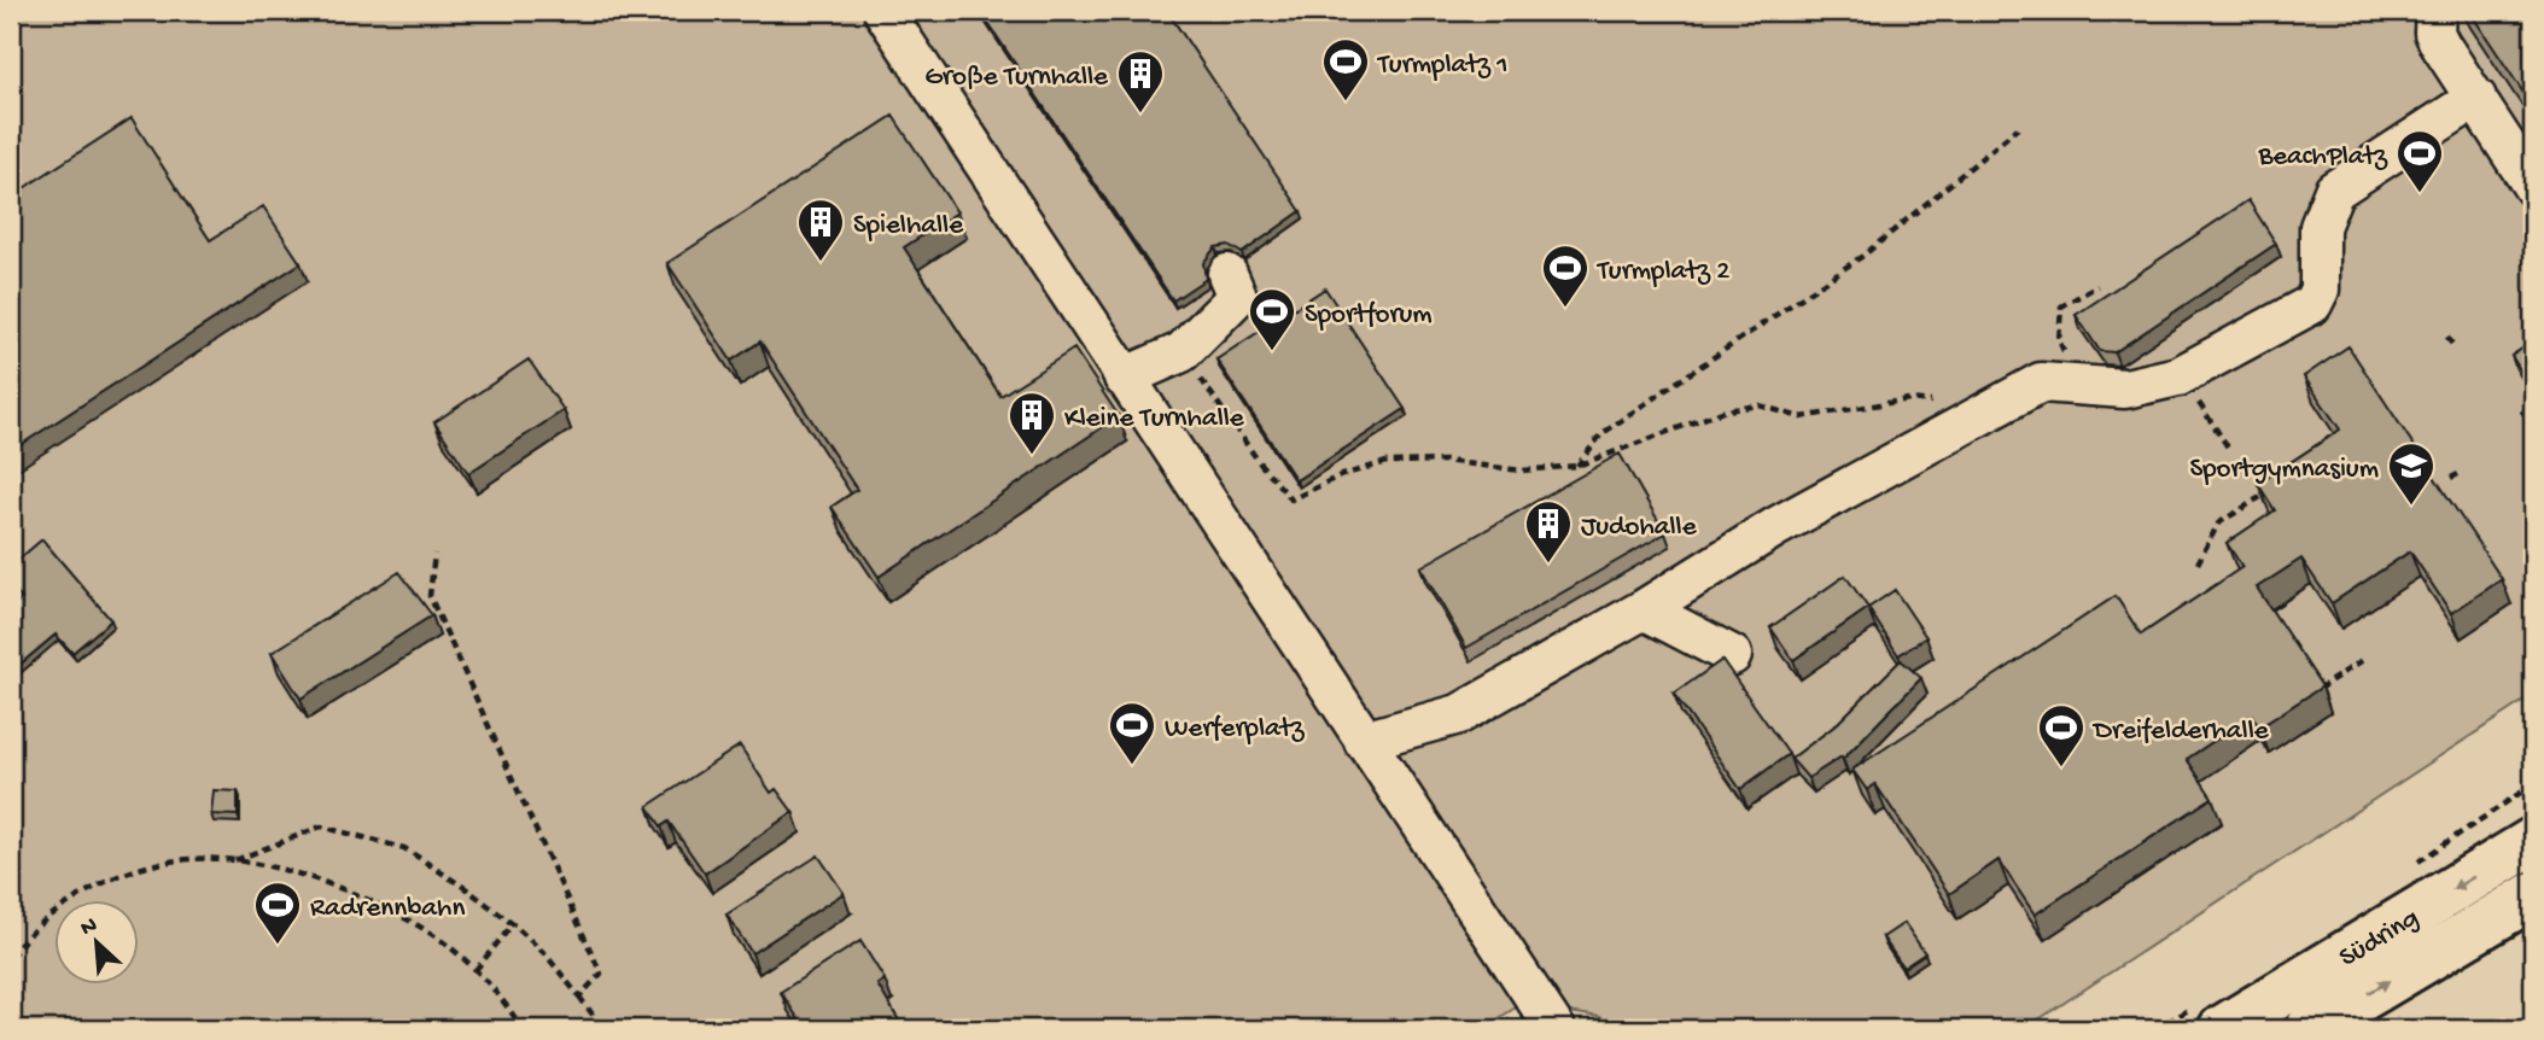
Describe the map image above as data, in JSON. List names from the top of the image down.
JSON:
{
  "streets": {
    "main road": ["Südring"]
  },
  "places": {
    "sports": [
      "Turmplatz 1",
      "BeachPlatz",
      "Turmplatz 2",
      "Sportforum",
      "Werferplatz",
      "Dreifelderhalle",
      "Radrennbahn"
    ],
    "building": [
      "Große Turnhalle",
      "Spielhalle",
      "Kleine Turnhalle",
      "Judohalle"
    ],
    "school or university": ["Sportgymnasium"]
  },
  "north": "top left"
}
